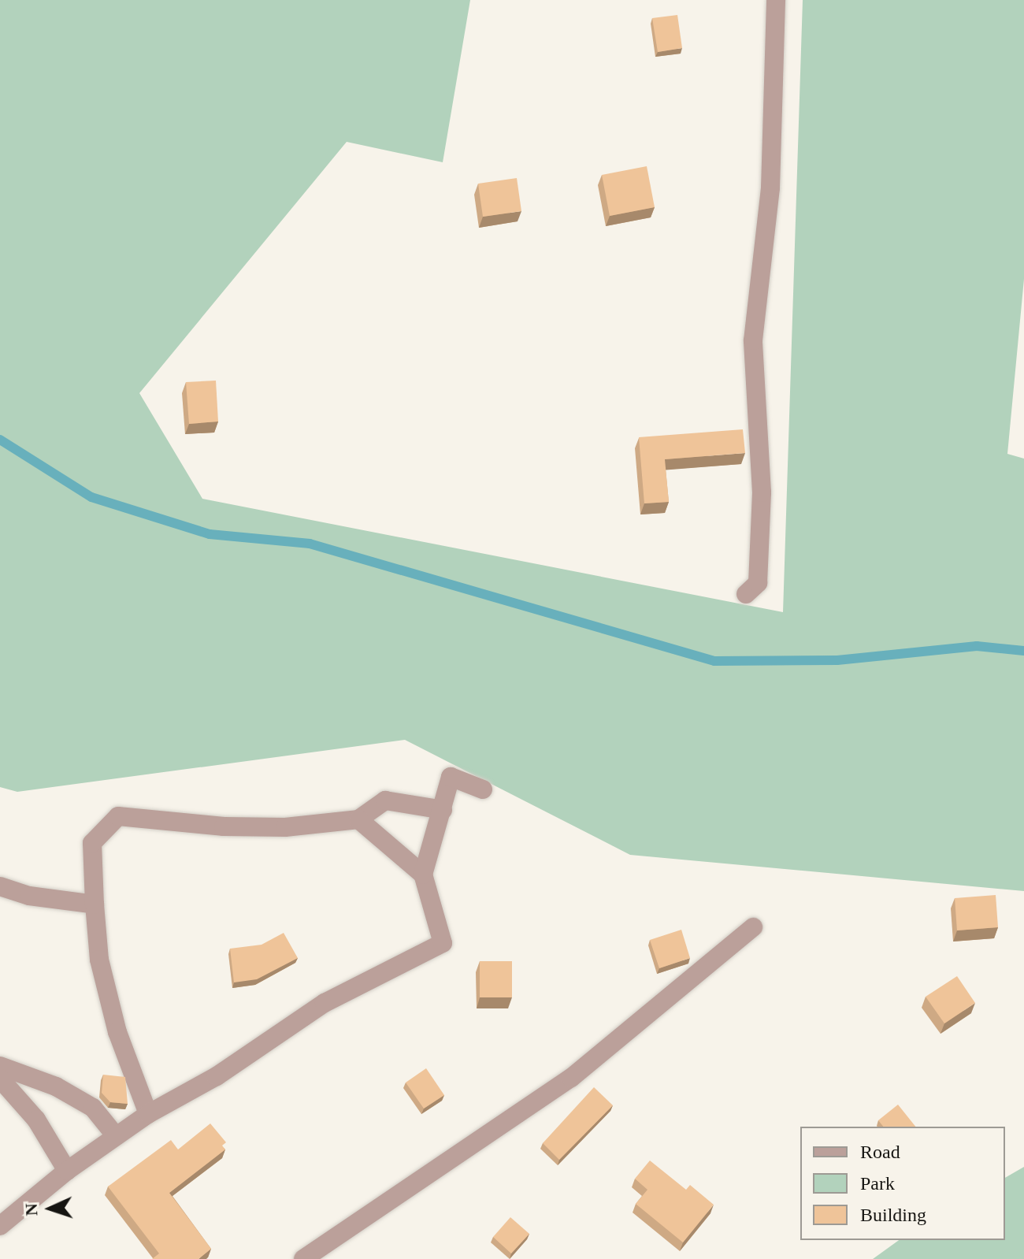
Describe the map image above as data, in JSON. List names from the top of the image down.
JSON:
{
  "legend": ["Road", "Park", "Building"],
  "north": "left"
}
